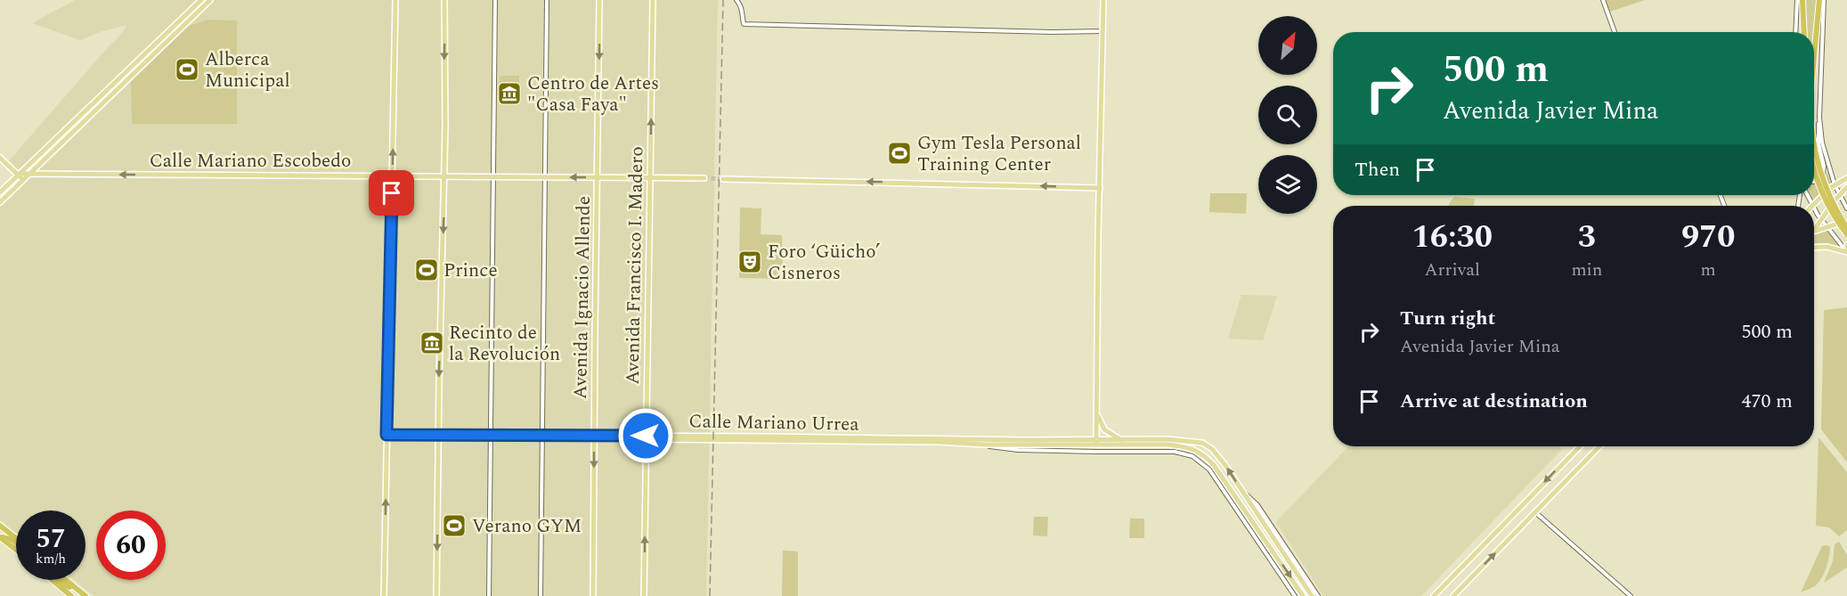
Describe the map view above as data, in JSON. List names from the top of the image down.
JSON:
{
  "streets": {
    "main road": [
      "Calle Mariano Escobedo",
      "Avenida Francisco I. Madero",
      "Avenida Ignacio Allende",
      "Calle Mariano Urrea"
    ]
  },
  "crossings": [
    ["Calle Mariano Escobedo", "Avenida Francisco I. Madero"],
    ["Calle Mariano Escobedo", "Avenida Ignacio Allende"],
    ["Avenida Francisco I. Madero", "Calle Mariano Urrea"],
    ["Avenida Ignacio Allende", "Calle Mariano Urrea"]
  ],
  "one_way": ["Calle Mariano Escobedo", "Avenida Francisco I. Madero", "Avenida Ignacio Allende"],
  "places": {
    "sports": [
      "Alberca Municipal",
      "Gym Tesla Personal Training Center",
      "Prince",
      "Verano GYM"
    ],
    "museum": ["Centro de Artes \"Casa Faya\"", "Recinto de la Revolución"],
    "theatre": ["Foro ‘Güicho’ Cisneros"]
  },
  "north": "top right",
  "page": {
    "turn": ["500 m", "Avenida Javier Mina"],
    "then": "Then",
    "eta": [
      "16:30",
      "Arrival",
      "3",
      "min",
      "970",
      "m"
    ],
    "list": [
      {
        "name": "Turn right",
        "note": "Avenida Javier Mina",
        "value": "500 m"
      },
      {
        "name": "Arrive at destination",
        "value": "470 m"
      }
    ],
    "speed": "57 km/h",
    "limit": "60"
  }
}
